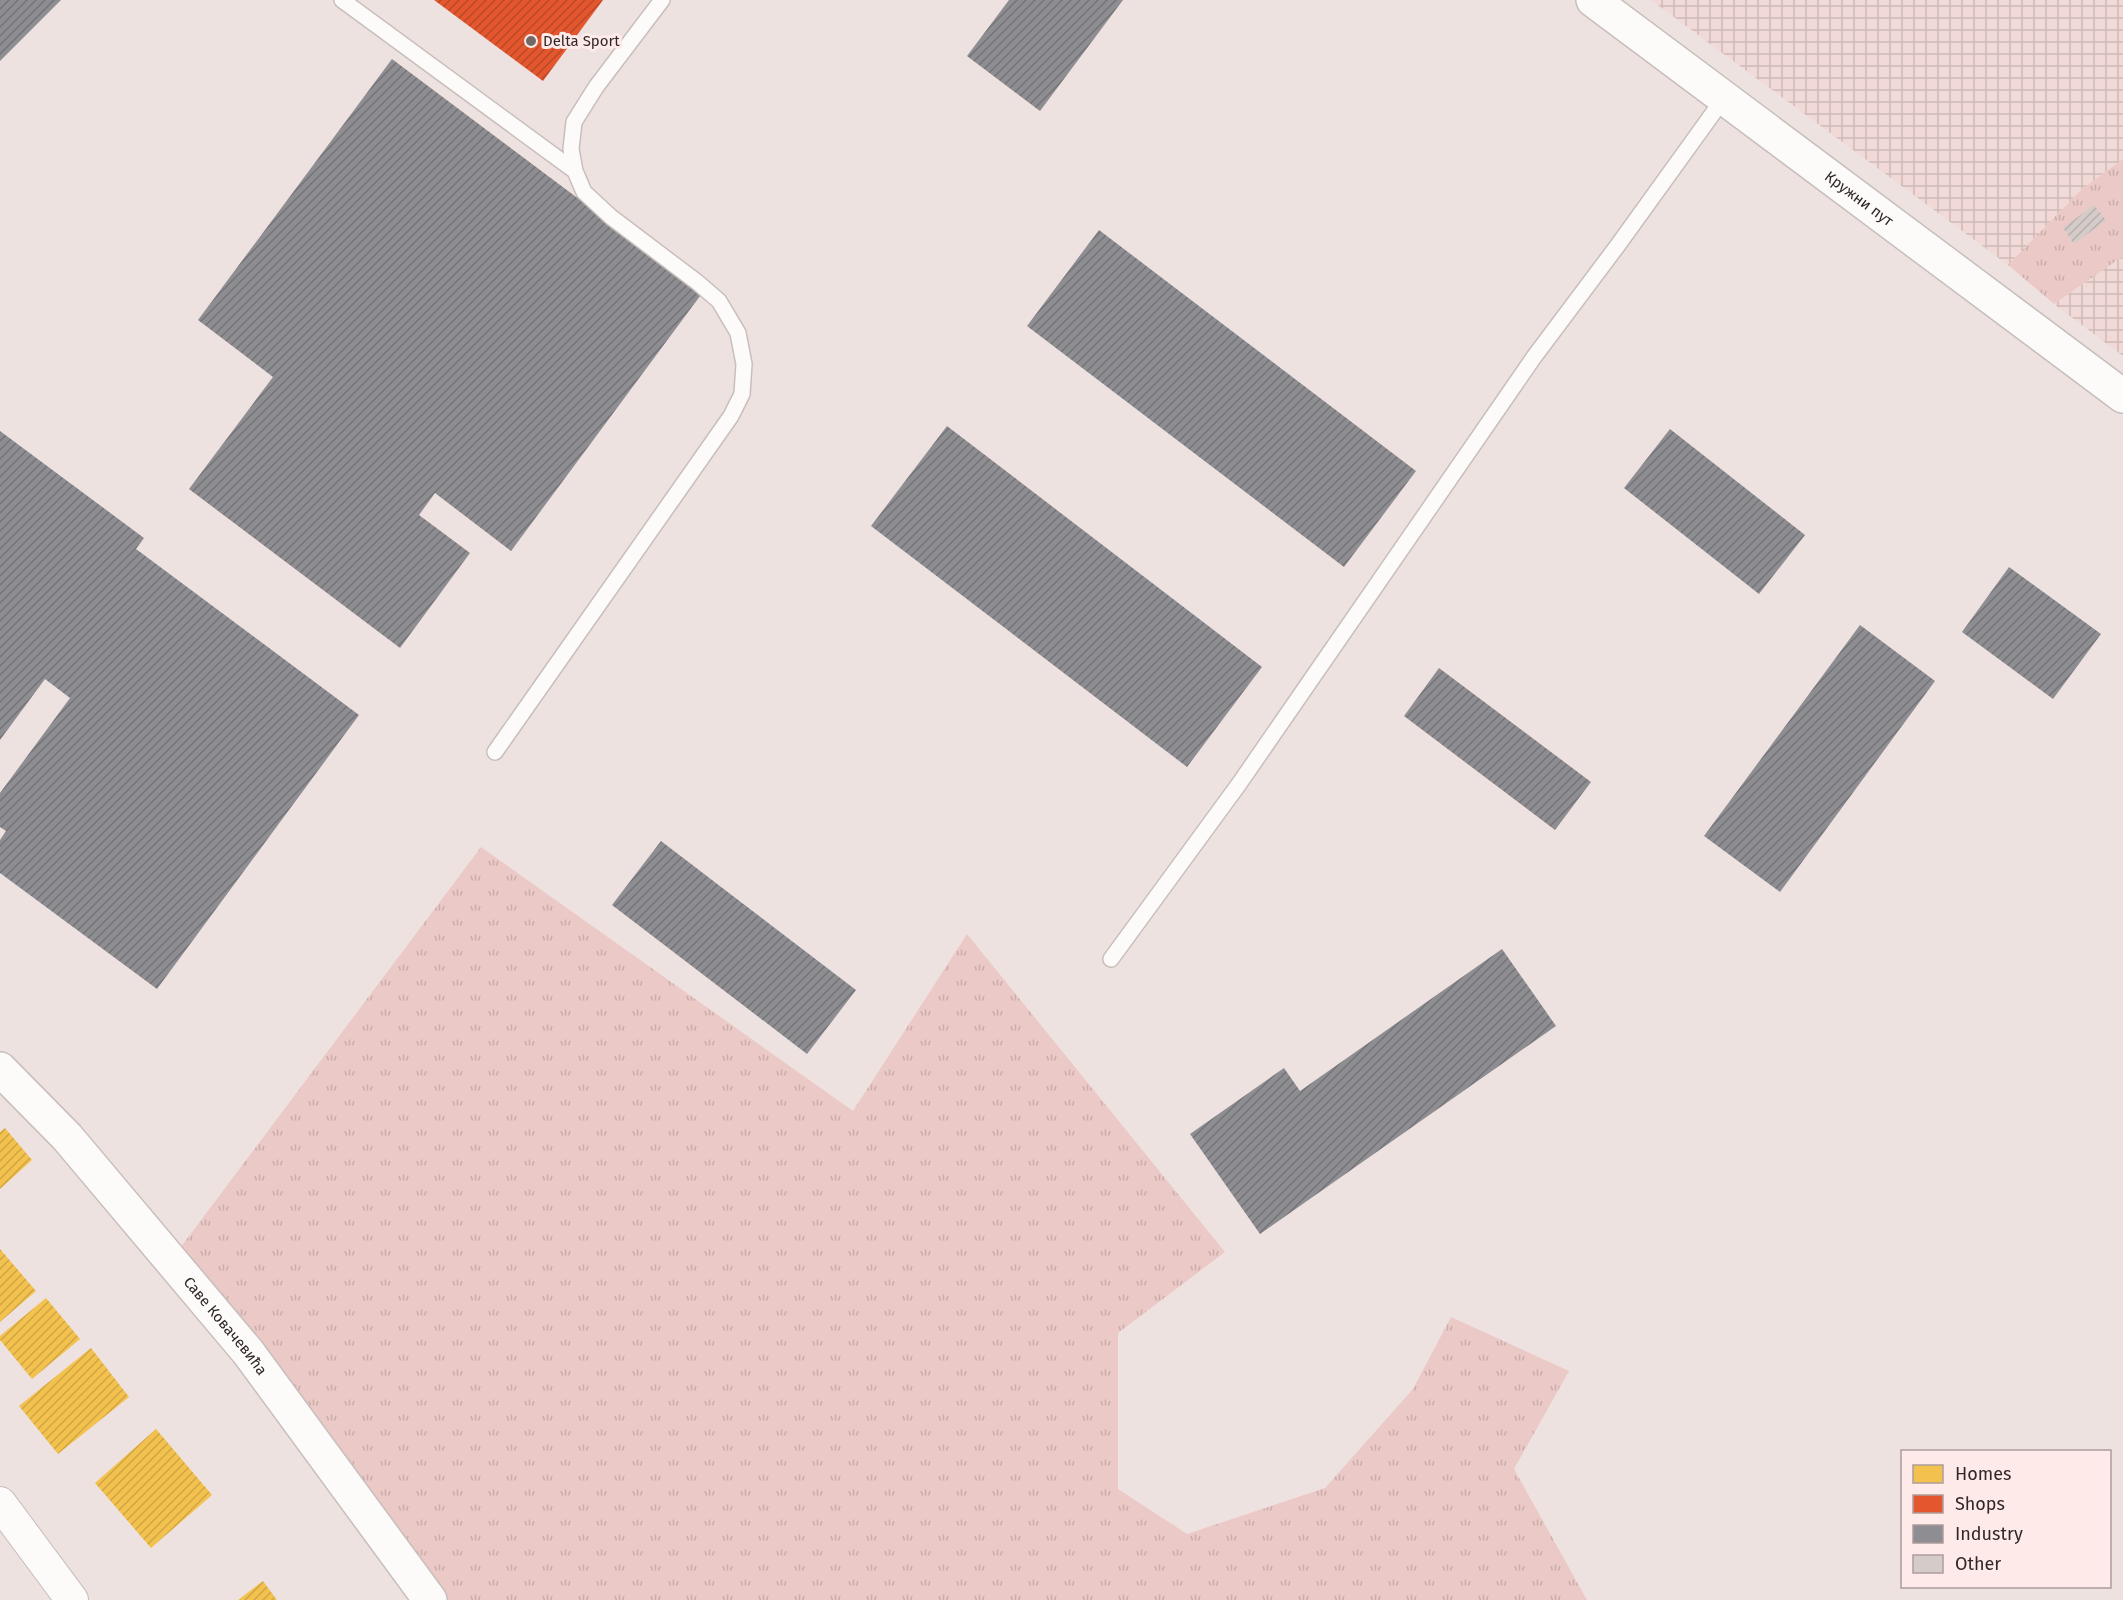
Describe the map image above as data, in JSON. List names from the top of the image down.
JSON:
{
  "streets": {
    "street": ["Кружни пут", "Саве Ковачевића"]
  },
  "places": ["Delta Sport"],
  "legend": [
    "Homes",
    "Shops",
    "Industry",
    "Other"
  ]
}
